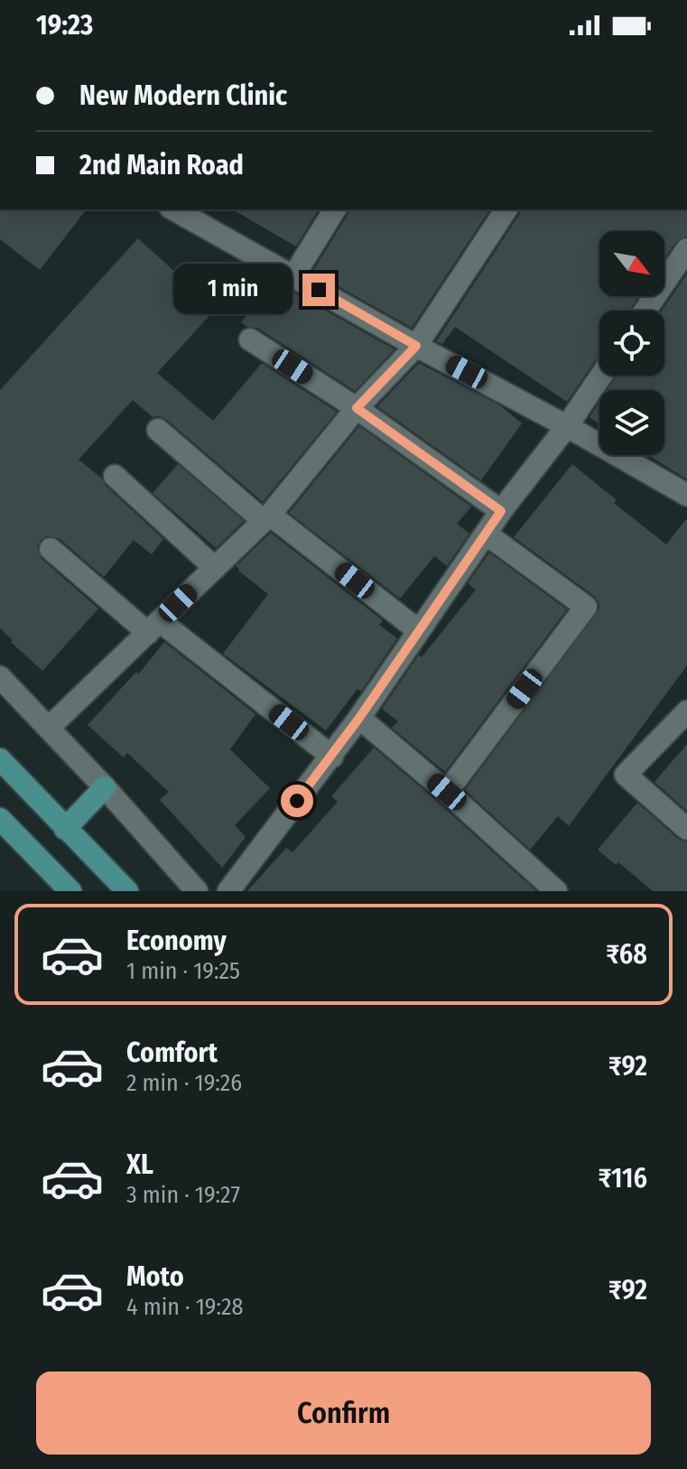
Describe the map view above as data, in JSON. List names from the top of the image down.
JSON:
{
  "north": "bottom right",
  "page": {
    "status": "19:23",
    "banner": ["New Modern Clinic", "2nd Main Road"],
    "bubble": "1 min",
    "list": [
      {
        "name": "Economy",
        "note": "1 min · 19:25",
        "value": "₹68"
      },
      {
        "name": "Comfort",
        "note": "2 min · 19:26",
        "value": "₹92"
      },
      {
        "name": "XL",
        "note": "3 min · 19:27",
        "value": "₹116"
      },
      {
        "name": "Moto",
        "note": "4 min · 19:28",
        "value": "₹92"
      }
    ],
    "buttons": "Confirm"
  }
}
